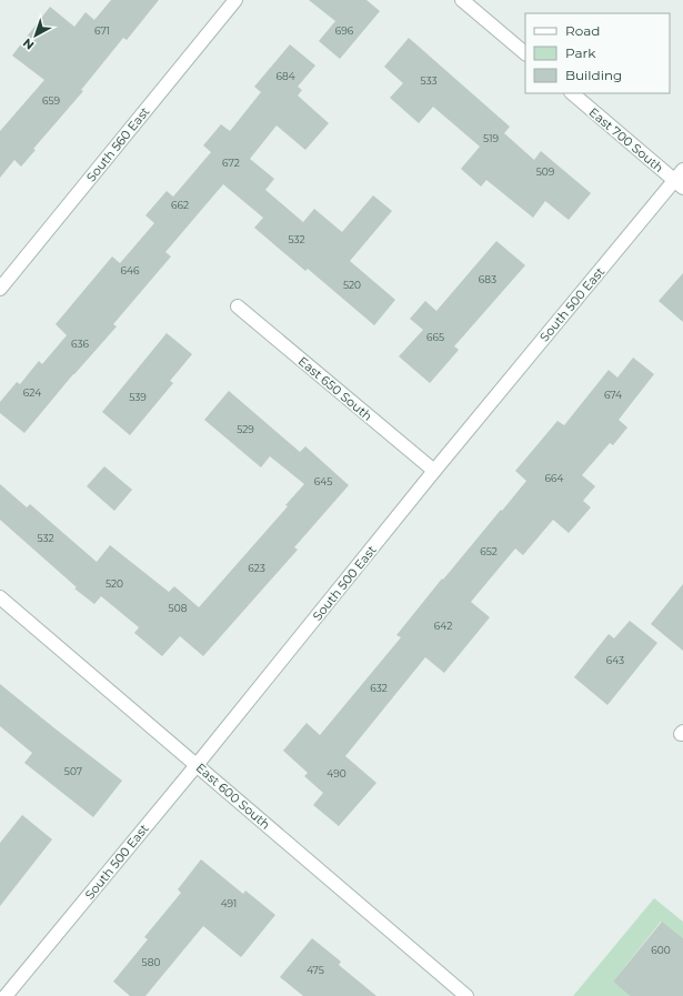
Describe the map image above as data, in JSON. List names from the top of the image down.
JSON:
{
  "streets": {
    "street": [
      "East 700 South",
      "South 560 East",
      "South 500 East",
      "East 650 South",
      "East 600 South"
    ]
  },
  "crossings": [
    ["East 700 South", "South 500 East"],
    ["South 500 East", "East 650 South"],
    ["South 500 East", "East 600 South"]
  ],
  "house_numbers": [
    "671",
    "696",
    "684",
    "533",
    "659",
    "519",
    "672",
    "509",
    "662",
    "532",
    "646",
    "683",
    "520",
    "665",
    "636",
    "624",
    "674",
    "539",
    "529",
    "664",
    "645",
    "532",
    "652",
    "623",
    "520",
    "508",
    "642",
    "643",
    "632",
    "507",
    "490",
    "491",
    "600",
    "580",
    "475"
  ],
  "legend": ["Road", "Park", "Building"],
  "north": "bottom left"
}
